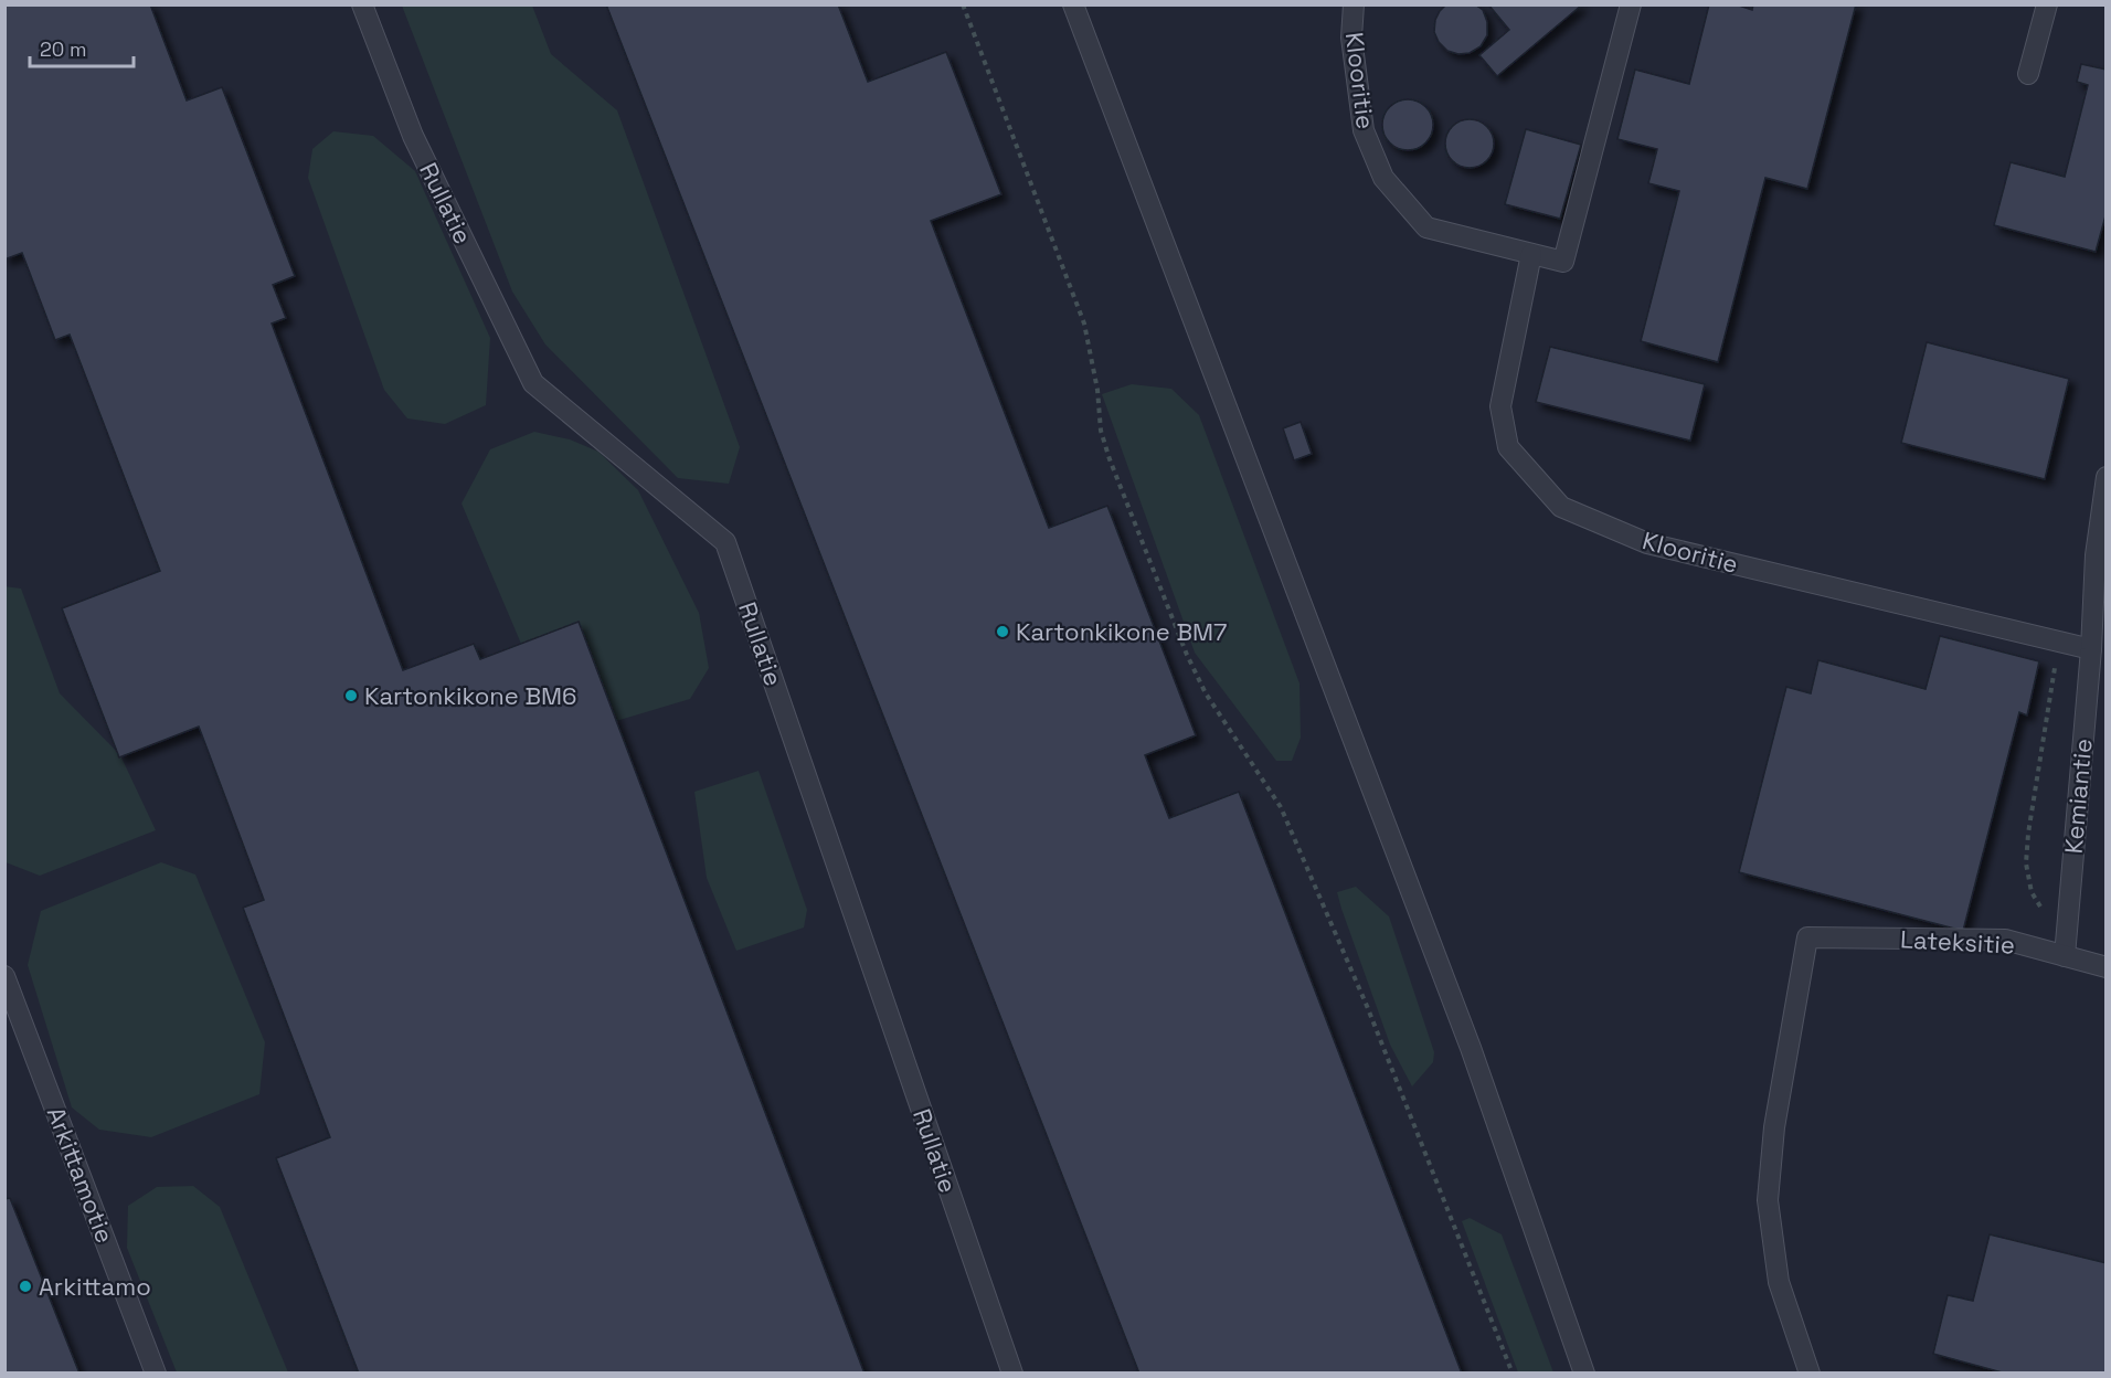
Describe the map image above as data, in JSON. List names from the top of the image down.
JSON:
{
  "streets": {
    "lane": [
      "Klooritie",
      "Rullatie",
      "Kemiantie",
      "Lateksitie",
      "Arkittamotie"
    ]
  },
  "crossings": [
    ["Klooritie", "Kemiantie"],
    ["Kemiantie", "Lateksitie"]
  ],
  "places": ["Kartonkikone BM7", "Kartonkikone BM6", "Arkittamo"],
  "scale_bar": "20 m"
}
